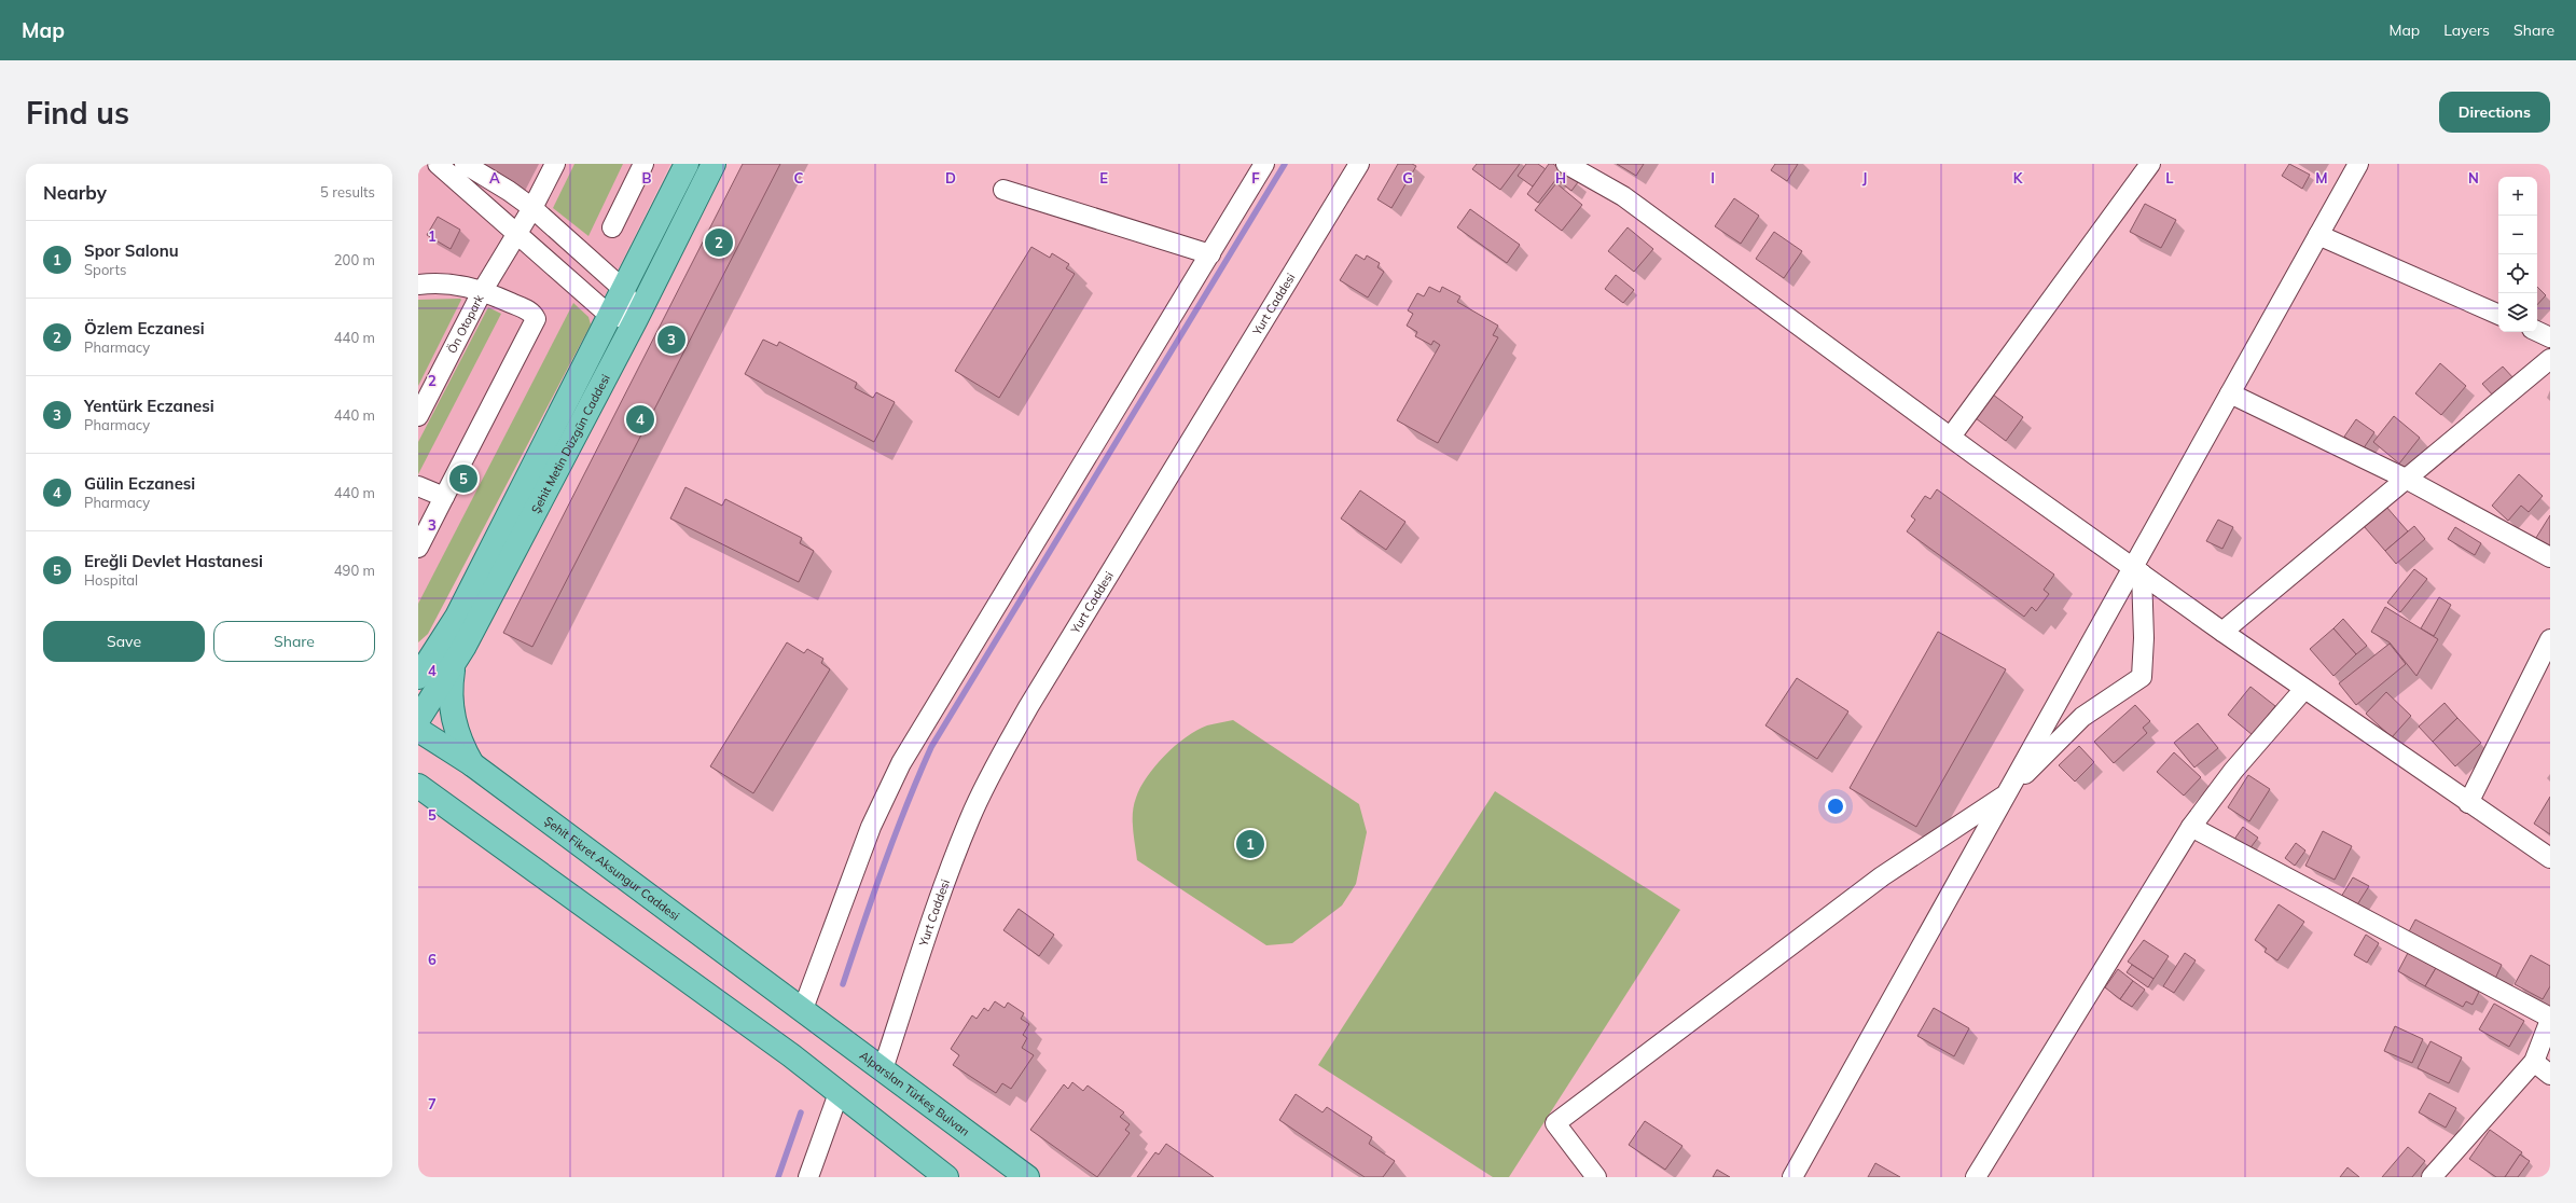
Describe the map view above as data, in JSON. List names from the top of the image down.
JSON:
{
  "streets": {
    "main road": ["Şehit Metin Düzgün Caddesi", "Şehit Fikret Aksungur Caddesi", "Alparslan Türkeş Bulvarı"],
    "street": ["Yurt Caddesi", "Ön Otopark"]
  },
  "crossings": [
    ["Yurt Caddesi", "Alparslan Türkeş Bulvarı"],
    ["Şehit Fikret Aksungur Caddesi", "Alparslan Türkeş Bulvarı"]
  ],
  "page": {
    "header": "Map",
    "nav": ["Map", "Layers", "Share"],
    "buttons": [
      "Directions",
      ["Save", "Share"]
    ],
    "title": "Find us",
    "heading": ["Nearby", "5 results"],
    "map_buttons": ["+", "−"],
    "list": [
      {
        "mark": "1",
        "name": "Spor Salonu",
        "note": "Sports",
        "value": "200 m"
      },
      {
        "mark": "2",
        "name": "Özlem Eczanesi",
        "note": "Pharmacy",
        "value": "440 m"
      },
      {
        "mark": "3",
        "name": "Yentürk Eczanesi",
        "note": "Pharmacy",
        "value": "440 m"
      },
      {
        "mark": "4",
        "name": "Gülin Eczanesi",
        "note": "Pharmacy",
        "value": "440 m"
      },
      {
        "mark": "5",
        "name": "Ereğli Devlet Hastanesi",
        "note": "Hospital",
        "value": "490 m"
      }
    ],
    "pins": [
      "2",
      "3",
      "4",
      "5",
      "1"
    ]
  },
  "grid": {
    "columns": [
      "A",
      "B",
      "C",
      "D",
      "E",
      "F",
      "G",
      "H",
      "I",
      "J",
      "K",
      "L",
      "M",
      "N"
    ],
    "rows": [
      "1",
      "2",
      "3",
      "4",
      "5",
      "6",
      "7"
    ]
  }
}
